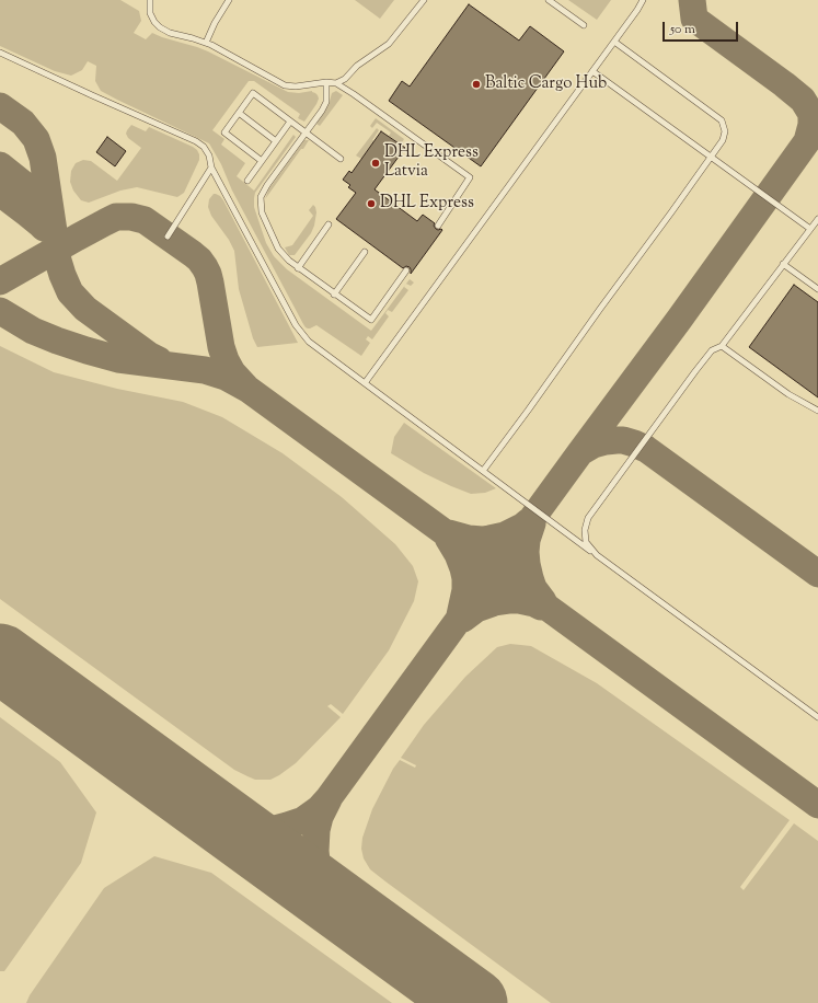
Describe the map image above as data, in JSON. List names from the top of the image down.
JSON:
{
  "places": ["Baltic Cargo Hub", "DHL Express Latvia", "DHL Express"],
  "scale_bar": "50 m"
}
